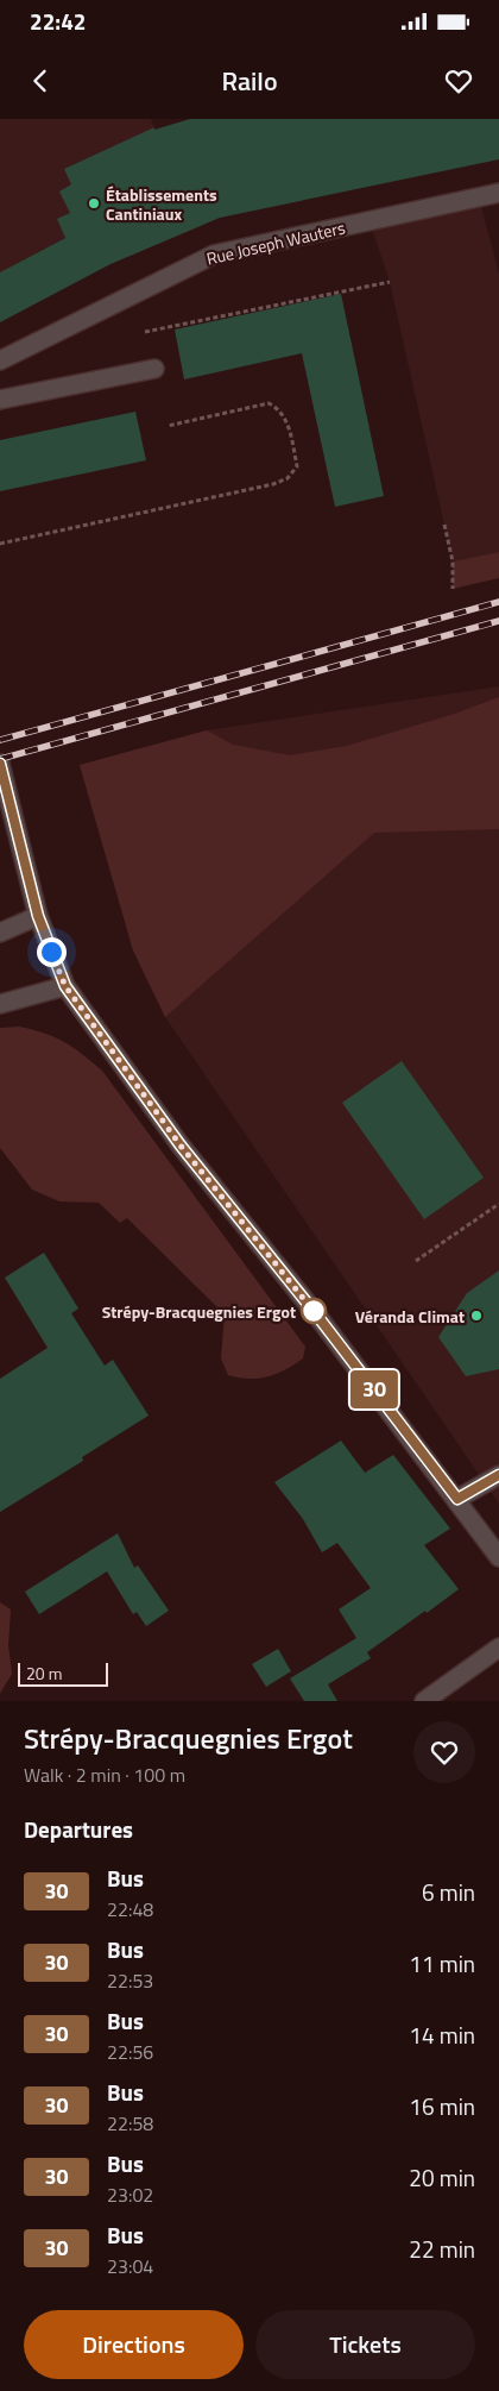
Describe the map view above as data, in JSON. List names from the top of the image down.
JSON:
{
  "streets": {
    "street": ["Rue Joseph Wauters"]
  },
  "places": ["Établissements Cantiniaux", "Strépy-Bracquegnies Ergot", "Véranda Climat"],
  "lines": ["bus line 30"],
  "scale_bar": "20 m",
  "page": {
    "status": "22:42",
    "header": "Railo",
    "on_map": "30",
    "scale": "20 m",
    "heading": [
      ["Strépy-Bracquegnies Ergot", "Walk · 2 min · 100 m"],
      "Departures"
    ],
    "list": [
      {
        "mark": "30",
        "name": "Bus",
        "note": "22:48",
        "value": "6 min"
      },
      {
        "mark": "30",
        "name": "Bus",
        "note": "22:53",
        "value": "11 min"
      },
      {
        "mark": "30",
        "name": "Bus",
        "note": "22:56",
        "value": "14 min"
      },
      {
        "mark": "30",
        "name": "Bus",
        "note": "22:58",
        "value": "16 min"
      },
      {
        "mark": "30",
        "name": "Bus",
        "note": "23:02",
        "value": "20 min"
      },
      {
        "mark": "30",
        "name": "Bus",
        "note": "23:04",
        "value": "22 min"
      }
    ],
    "buttons": ["Directions", "Tickets"]
  }
}
